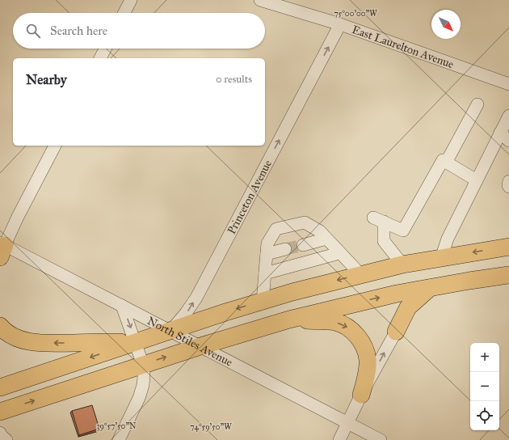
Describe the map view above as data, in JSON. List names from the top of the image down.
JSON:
{
  "streets": {
    "street": ["East Laurelton Avenue", "Princeton Avenue", "North Stiles Avenue"]
  },
  "crossings": [
    ["East Laurelton Avenue", "Princeton Avenue"],
    ["Princeton Avenue", "North Stiles Avenue"]
  ],
  "one_way": ["Princeton Avenue"],
  "north": "bottom right",
  "page": {
    "search": "Search here",
    "heading": ["Nearby", "0 results"],
    "map_buttons": ["+", "−"]
  },
  "coordinates": ["75°00'00\"W", "39°57'50\"N", "74°59'50\"W"]
}
